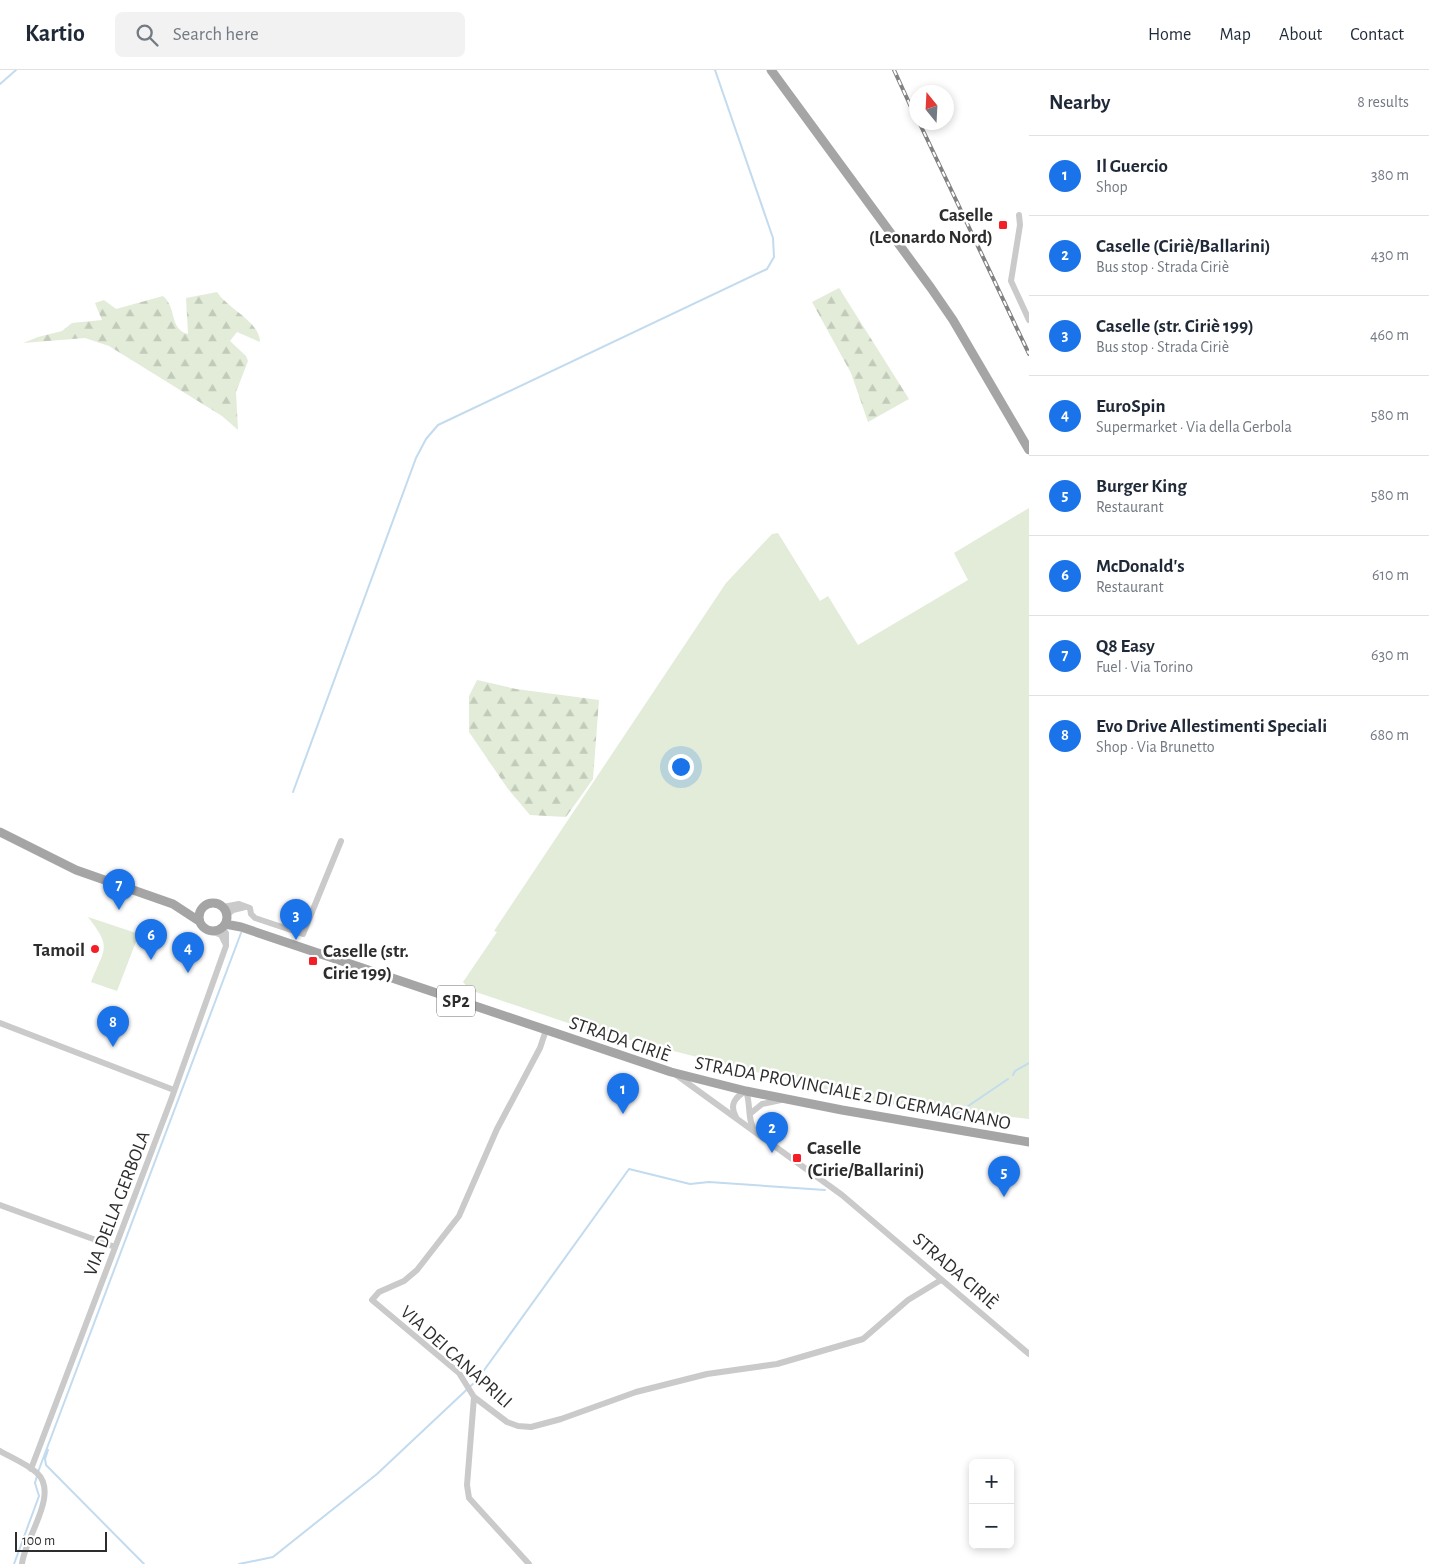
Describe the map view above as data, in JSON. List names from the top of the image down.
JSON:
{
  "streets": {
    "main road": ["SP2", "STRADA CIRIÈ", "STRADA PROVINCIALE 2 DI GERMAGNANO"],
    "street": ["VIA DELLA GERBOLA", "VIA DEI CANAPRILI"]
  },
  "crossings": [
    ["STRADA CIRIÈ", "STRADA PROVINCIALE 2 DI GERMAGNANO"],
    ["STRADA CIRIÈ", "VIA DEI CANAPRILI"]
  ],
  "places": {
    "transit": ["Caselle (Leonardo Nord)", "Caselle (str. Cirie 199)", "Caselle (Cirie/Ballarini)"],
    "other": ["Tamoil"]
  },
  "scale_bar": "100 m",
  "north": "top",
  "page": {
    "header": "Kartio",
    "search": "Search here",
    "nav": [
      "Home",
      "Map",
      "About",
      "Contact"
    ],
    "heading": ["Nearby", "8 results"],
    "list": [
      {
        "mark": "1",
        "name": "Il Guercio",
        "note": "Shop",
        "value": "380 m"
      },
      {
        "mark": "2",
        "name": "Caselle (Ciriè/Ballarini)",
        "note": "Bus stop · Strada Ciriè",
        "value": "430 m"
      },
      {
        "mark": "3",
        "name": "Caselle (str. Ciriè 199)",
        "note": "Bus stop · Strada Ciriè",
        "value": "460 m"
      },
      {
        "mark": "4",
        "name": "EuroSpin",
        "note": "Supermarket · Via della Gerbola",
        "value": "580 m"
      },
      {
        "mark": "5",
        "name": "Burger King",
        "note": "Restaurant",
        "value": "580 m"
      },
      {
        "mark": "6",
        "name": "McDonald's",
        "note": "Restaurant",
        "value": "610 m"
      },
      {
        "mark": "7",
        "name": "Q8 Easy",
        "note": "Fuel · Via Torino",
        "value": "630 m"
      },
      {
        "mark": "8",
        "name": "Evo Drive Allestimenti Speciali",
        "note": "Shop · Via Brunetto",
        "value": "680 m"
      }
    ],
    "pins": [
      "7",
      "3",
      "6",
      "4",
      "8",
      "1",
      "2",
      "5"
    ],
    "map_buttons": ["+", "−"],
    "scale": "100 m"
  }
}
